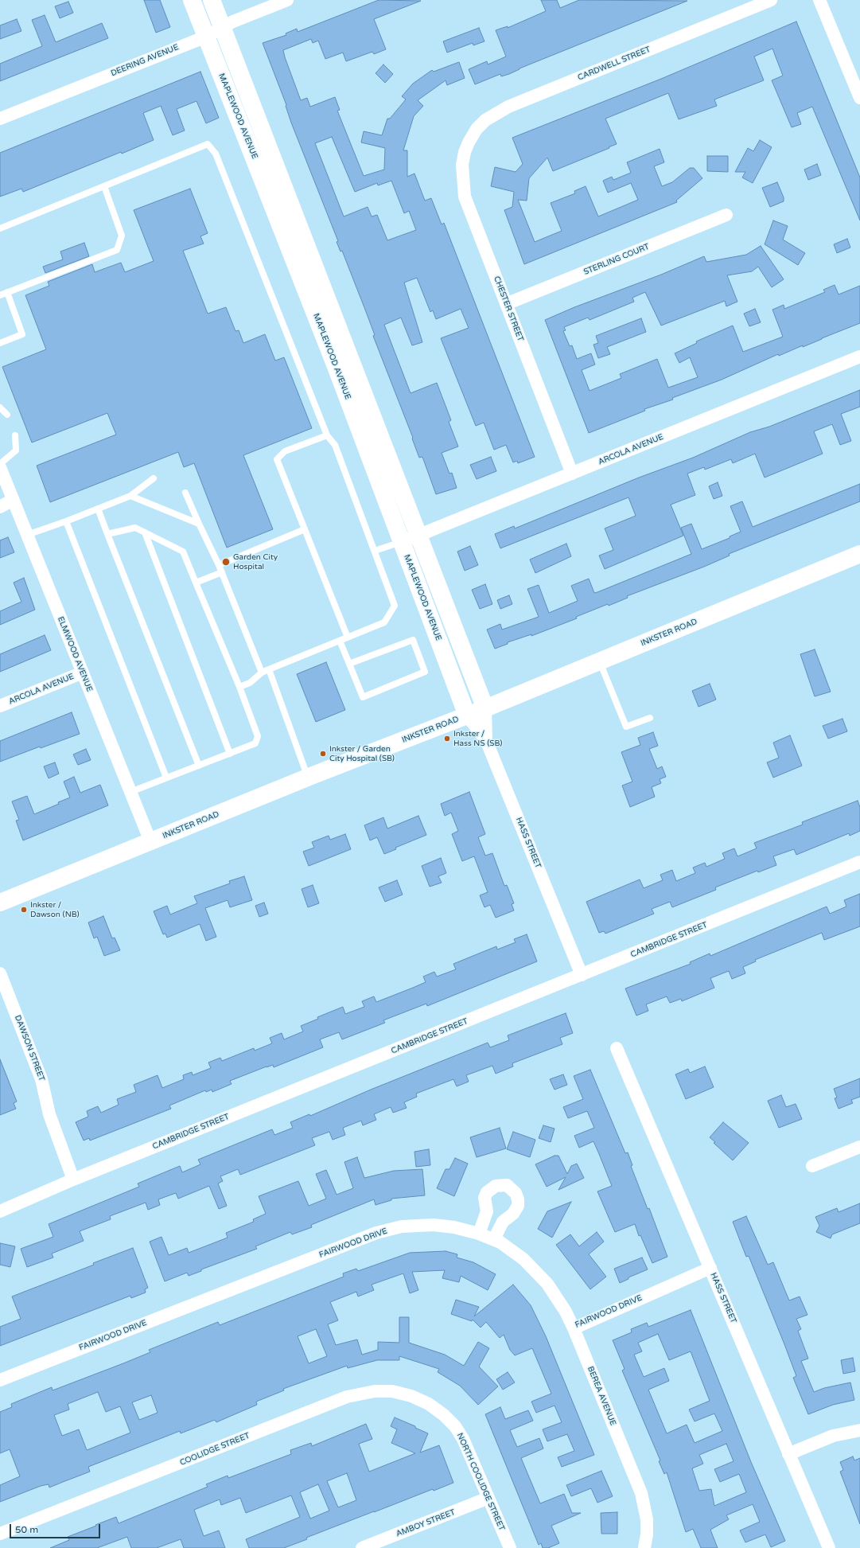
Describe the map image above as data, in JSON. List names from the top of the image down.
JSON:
{
  "streets": {
    "street": [
      "DEERING AVENUE",
      "CARDWELL STREET",
      "MAPLEWOOD AVENUE",
      "STERLING COURT",
      "CHESTER STREET",
      "ARCOLA AVENUE",
      "INKSTER ROAD",
      "ELMWOOD AVENUE",
      "HASS STREET",
      "CAMBRIDGE STREET",
      "DAWSON STREET",
      "FAIRWOOD DRIVE",
      "BEREA AVENUE",
      "COOLIDGE STREET",
      "NORTH COOLIDGE STREET",
      "AMBOY STREET"
    ]
  },
  "crossings": [
    ["DEERING AVENUE", "MAPLEWOOD AVENUE"],
    ["CARDWELL STREET", "CHESTER STREET"],
    ["MAPLEWOOD AVENUE", "ARCOLA AVENUE"],
    ["MAPLEWOOD AVENUE", "INKSTER ROAD"],
    ["MAPLEWOOD AVENUE", "HASS STREET"],
    ["STERLING COURT", "CHESTER STREET"],
    ["CHESTER STREET", "ARCOLA AVENUE"],
    ["ARCOLA AVENUE", "ELMWOOD AVENUE"],
    ["INKSTER ROAD", "ELMWOOD AVENUE"],
    ["INKSTER ROAD", "HASS STREET"],
    ["HASS STREET", "CAMBRIDGE STREET"],
    ["HASS STREET", "FAIRWOOD DRIVE"],
    ["CAMBRIDGE STREET", "DAWSON STREET"],
    ["FAIRWOOD DRIVE", "BEREA AVENUE"],
    ["COOLIDGE STREET", "NORTH COOLIDGE STREET"],
    ["NORTH COOLIDGE STREET", "AMBOY STREET"]
  ],
  "places": [
    "Garden City Hospital",
    "Inkster / Hass NS (SB)",
    "Inkster / Garden City Hospital (SB)",
    "Inkster / Dawson (NB)"
  ],
  "scale_bar": "50 m"
}
